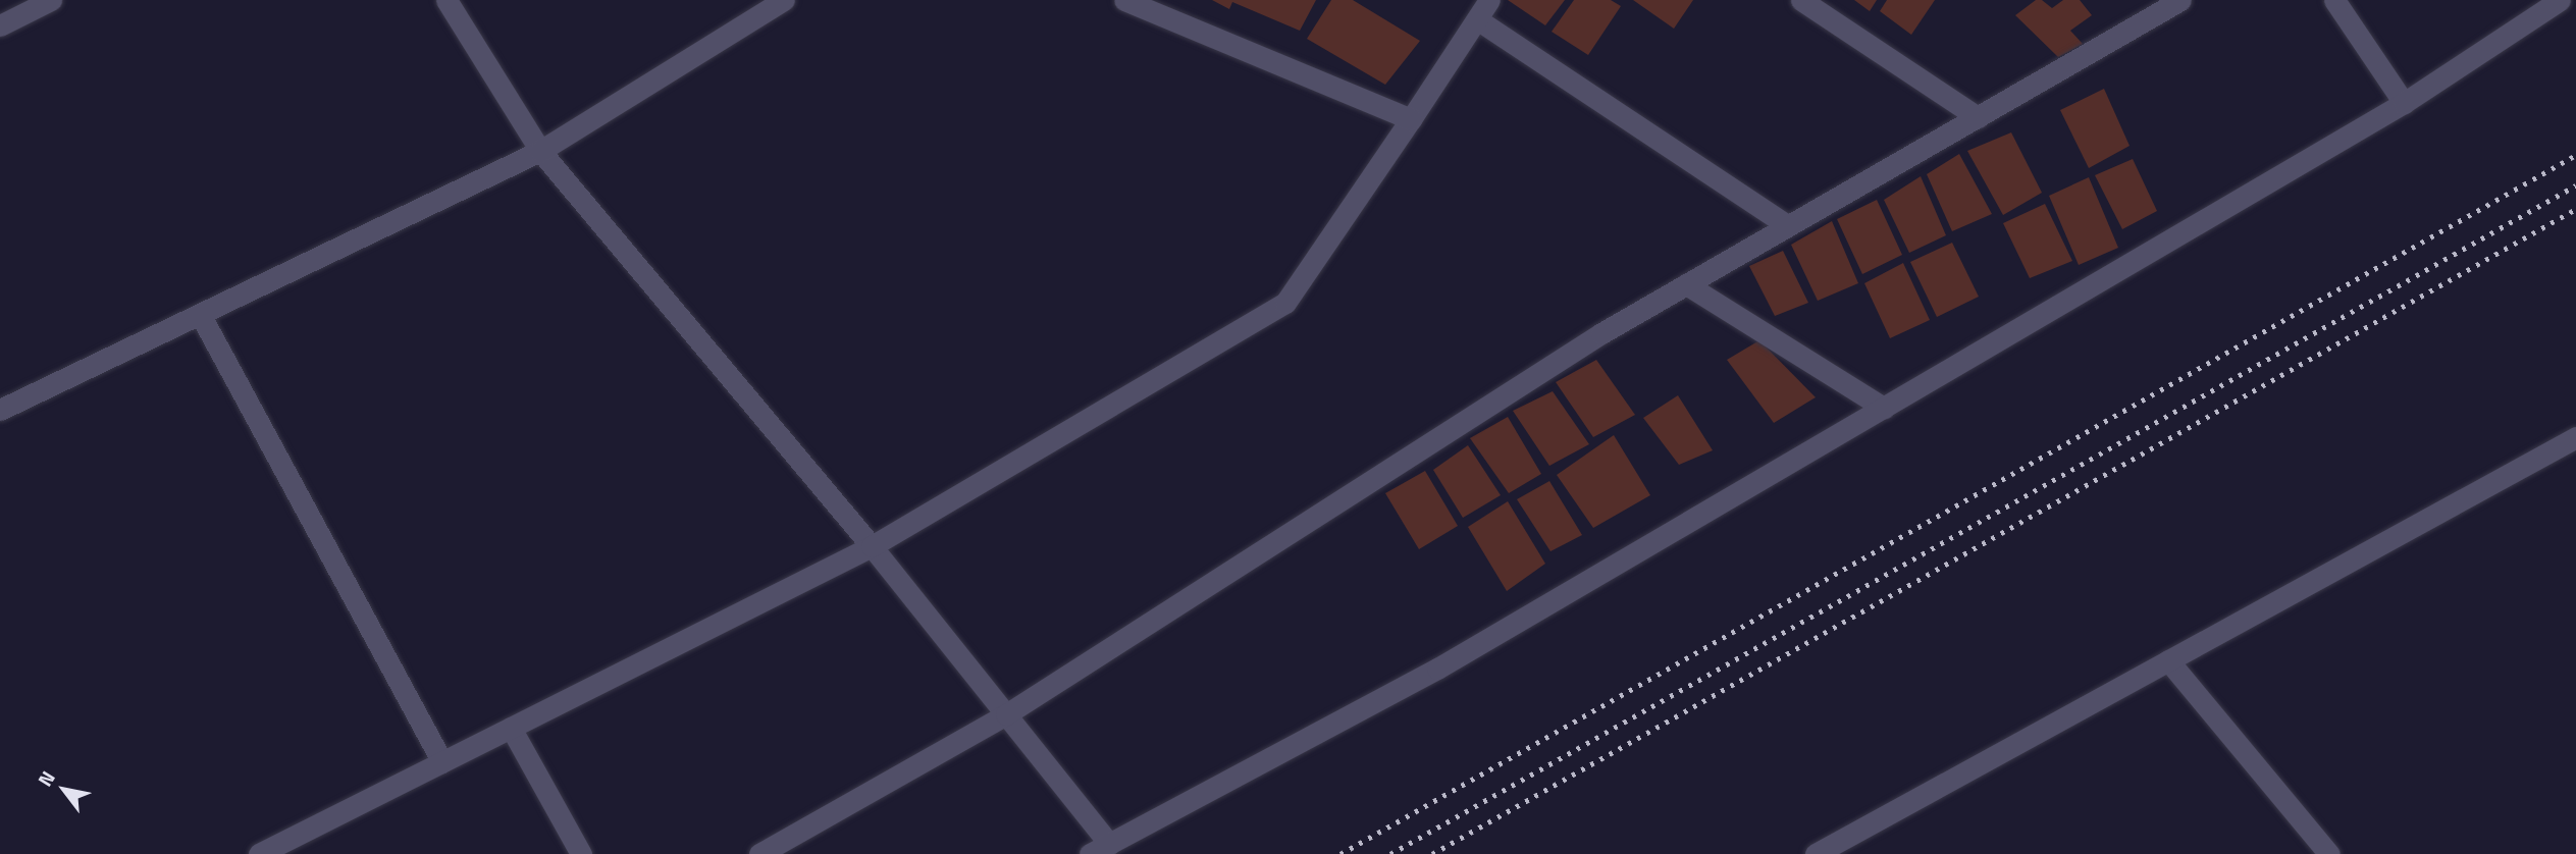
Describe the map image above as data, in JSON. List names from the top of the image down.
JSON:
{
  "north": "top left"
}
